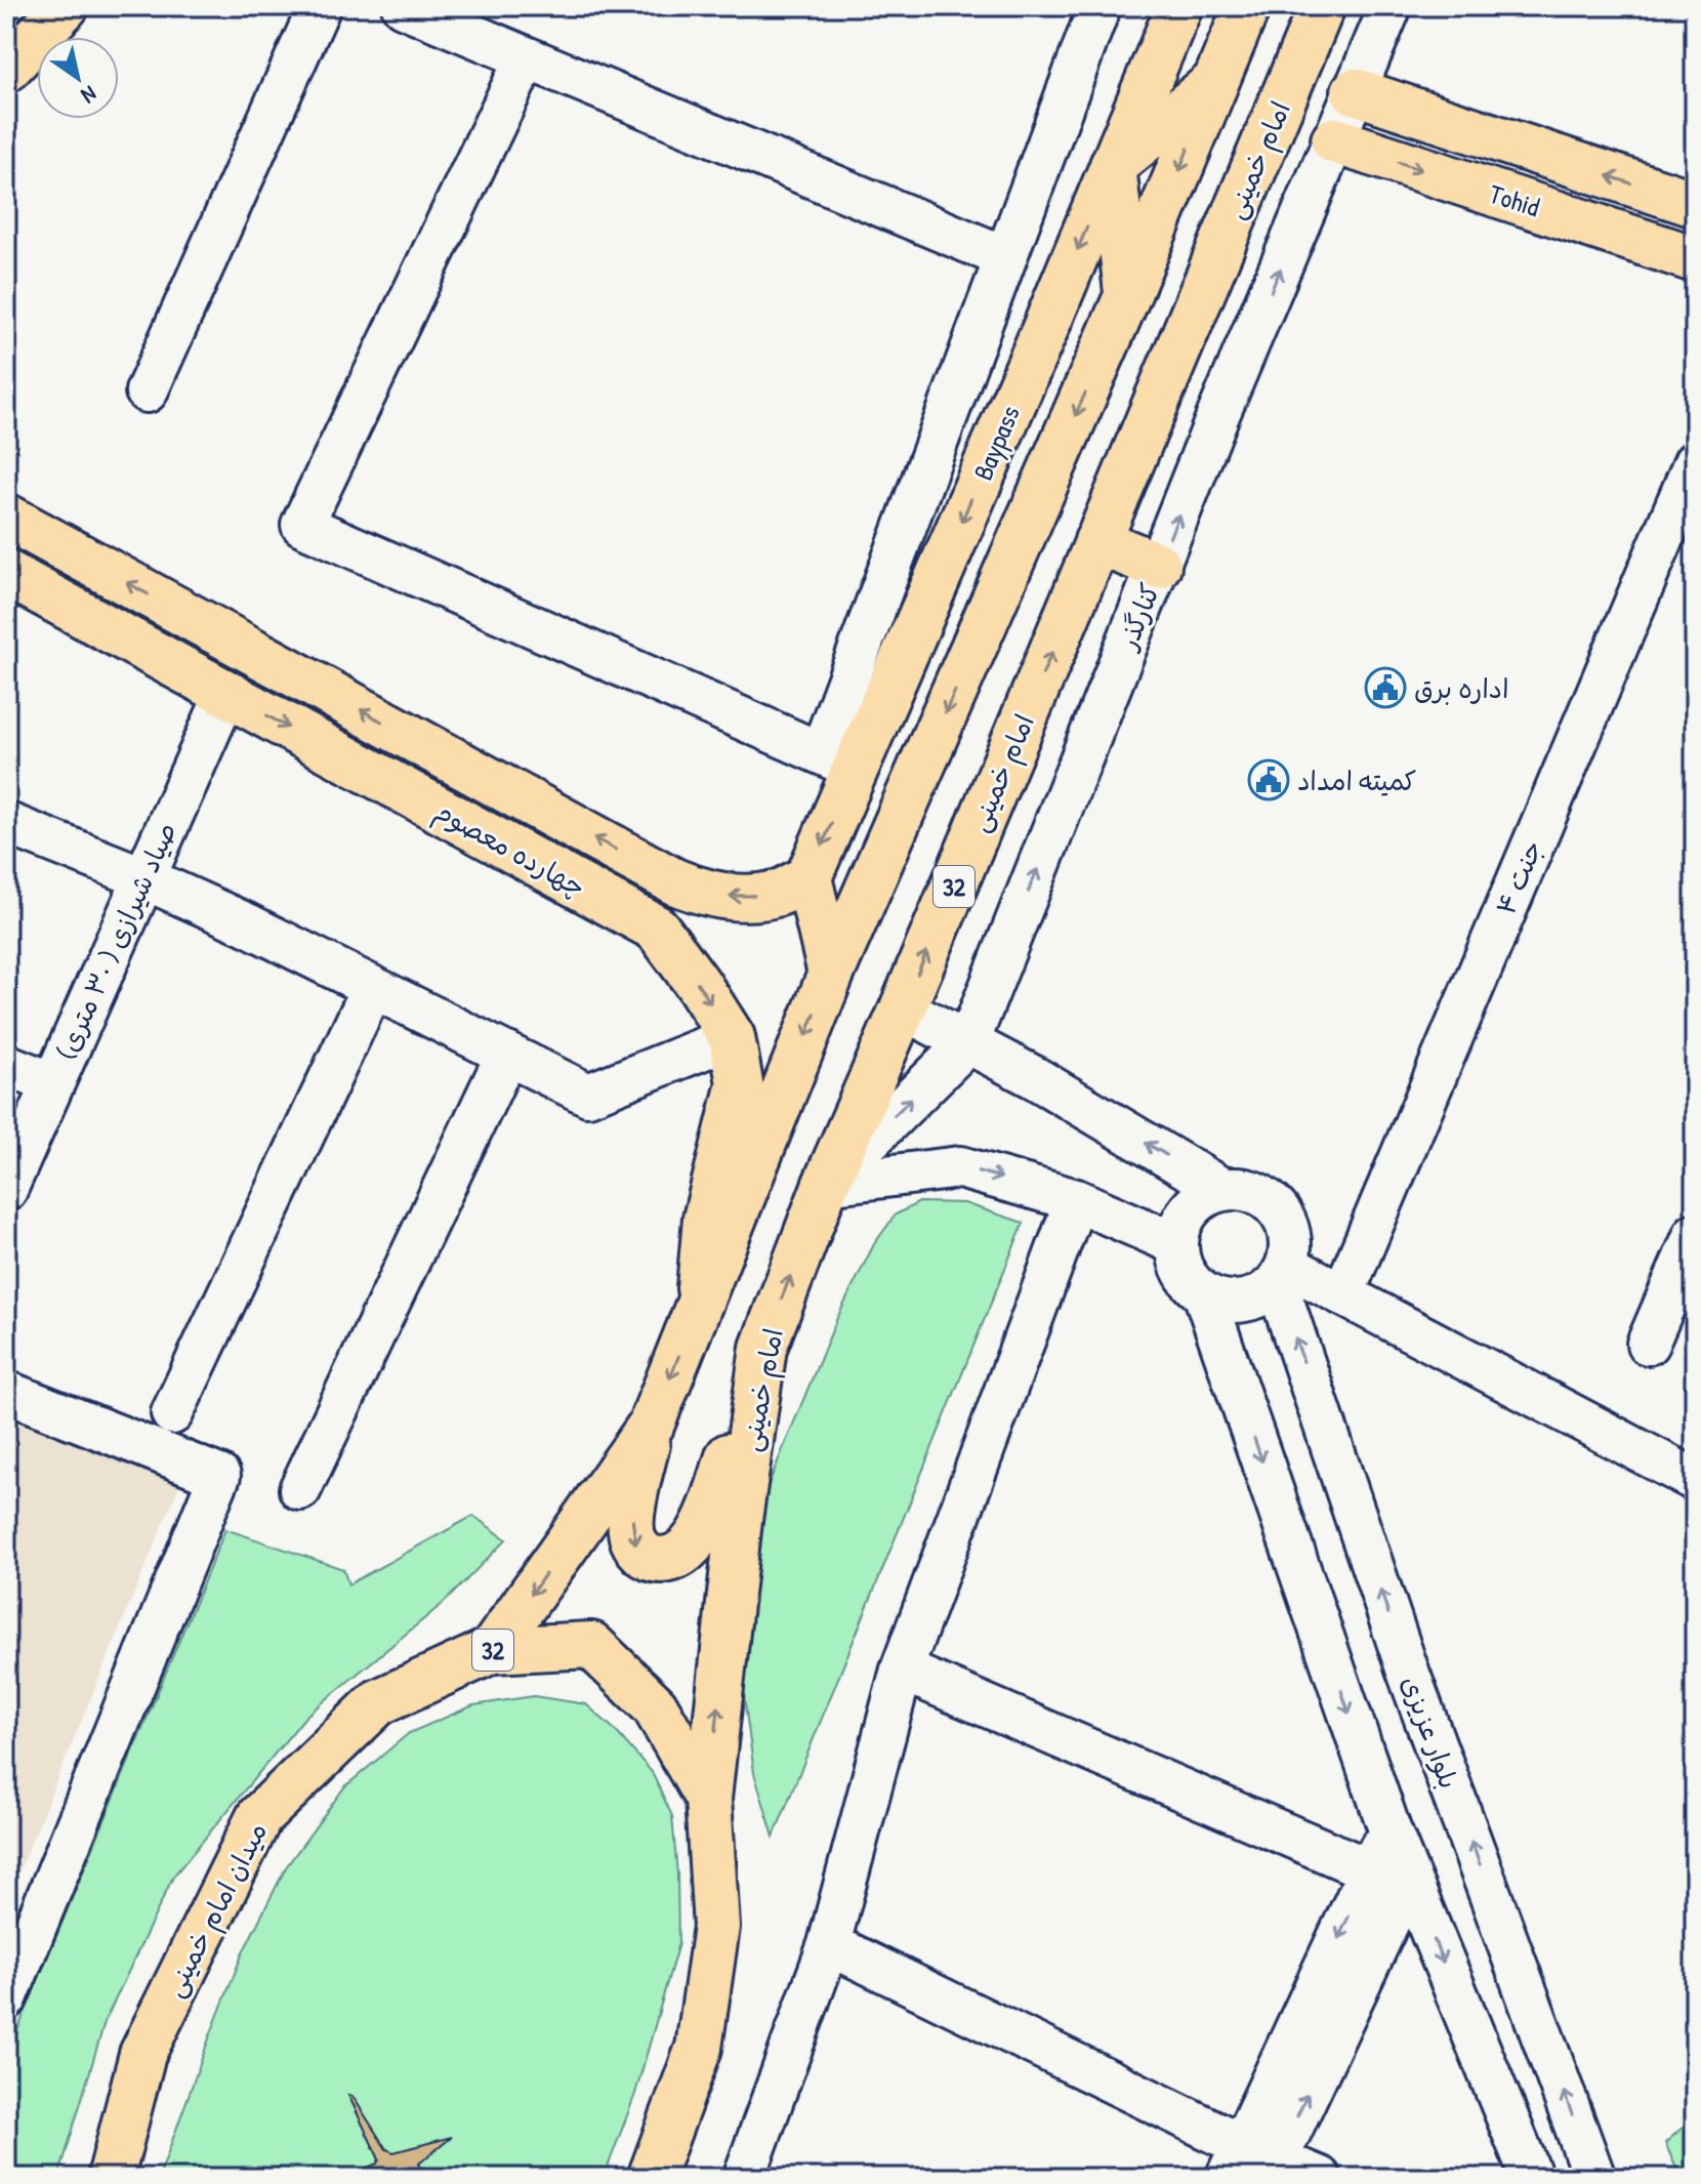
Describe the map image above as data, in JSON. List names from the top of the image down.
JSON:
{
  "streets": {
    "main road": [
      "امام خمینی",
      "Tohid",
      "Baypass",
      "چهارده معصوم",
      "32",
      "میدان امام خمینی"
    ],
    "street": [
      "کنارگذر",
      "جنت ۴",
      "صیاد شیرازی ( ۳۰ متری)",
      "بلوار عزیزی"
    ]
  },
  "crossings": [
    ["امام خمینی", "کنارگذر"],
    ["امام خمینی", "میدان امام خمینی"],
    ["Tohid", "کنارگذر"],
    ["Baypass", "چهارده معصوم"],
    ["چهارده معصوم", "32"],
    ["چهارده معصوم", "صیاد شیرازی ( ۳۰ متری)"],
    ["32", "میدان امام خمینی"]
  ],
  "places": {
    "public building": ["اداره برق", "کمیته امداد"]
  },
  "north": "bottom right"
}
